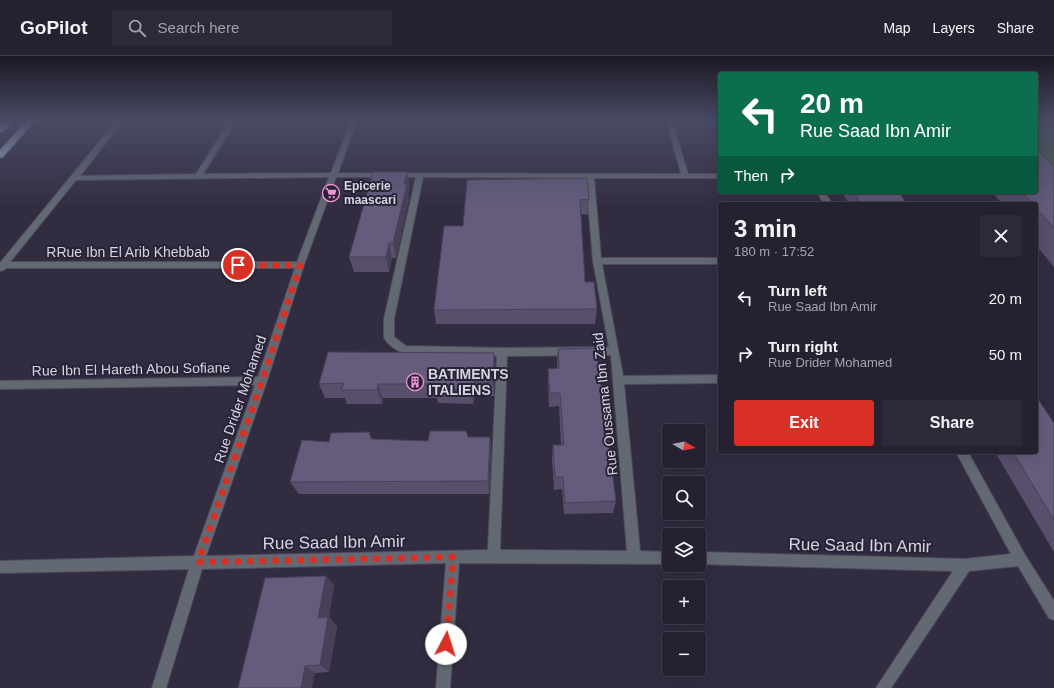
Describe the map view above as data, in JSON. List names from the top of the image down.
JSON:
{
  "streets": {
    "street": [
      "RRue Ibn El Arib Khebbab",
      "Rue Ibn El Hareth Abou Sofiane",
      "Rue Drider Mohamed",
      "Rue Oussama Ibn Zaid",
      "Rue Saad Ibn Amir"
    ]
  },
  "crossings": [
    ["RRue Ibn El Arib Khebbab", "Rue Drider Mohamed"],
    ["Rue Ibn El Hareth Abou Sofiane", "Rue Drider Mohamed"],
    ["Rue Drider Mohamed", "Rue Saad Ibn Amir"],
    ["Rue Oussama Ibn Zaid", "Rue Saad Ibn Amir"]
  ],
  "places": {
    "supermarket": ["Epicerie maascari"],
    "building": ["BATIMENTS ITALIENS"]
  },
  "north": "right",
  "page": {
    "header": "GoPilot",
    "search": "Search here",
    "nav": ["Map", "Layers", "Share"],
    "turn": ["20 m", "Rue Saad Ibn Amir"],
    "then": "Then",
    "heading": ["3 min", "180 m · 17:52"],
    "list": [
      {
        "name": "Turn left",
        "note": "Rue Saad Ibn Amir",
        "value": "20 m"
      },
      {
        "name": "Turn right",
        "note": "Rue Drider Mohamed",
        "value": "50 m"
      }
    ],
    "buttons": ["Exit", "Share"],
    "map_buttons": ["+", "−"]
  }
}
